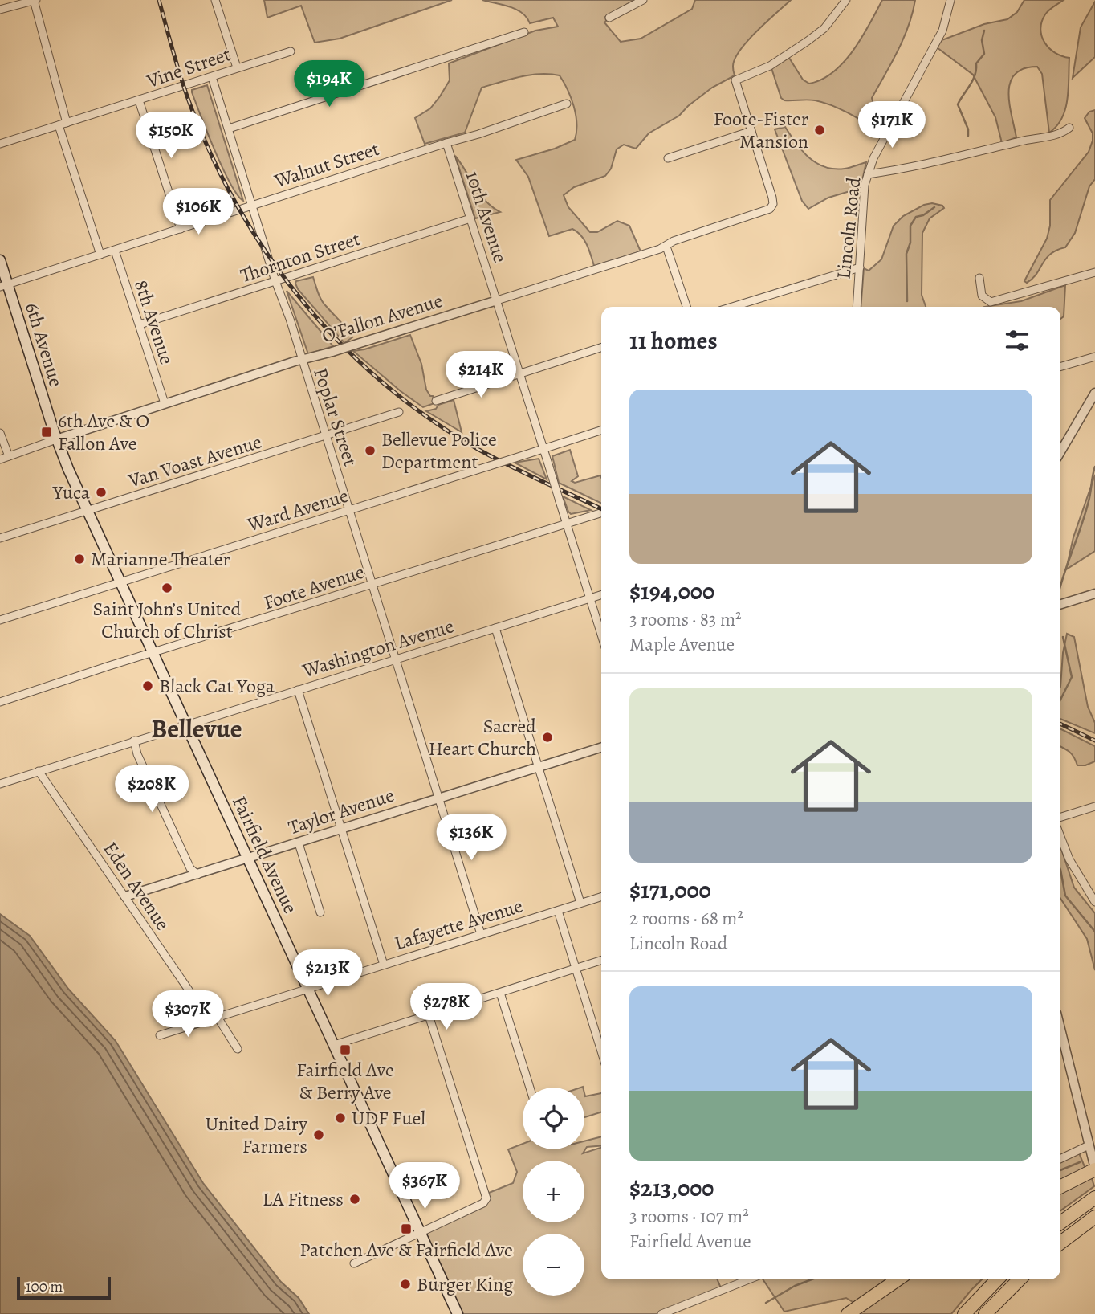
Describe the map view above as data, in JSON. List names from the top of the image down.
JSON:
{
  "streets": {
    "main road": ["6th Avenue", "Fairfield Avenue"],
    "street": [
      "Vine Street",
      "Walnut Street",
      "10th Avenue",
      "Lincoln Road",
      "Thornton Street",
      "O’Fallon Avenue",
      "8th Avenue",
      "Poplar Street",
      "Van Voast Avenue",
      "Ward Avenue",
      "Foote Avenue",
      "Washington Avenue",
      "Taylor Avenue",
      "Eden Avenue",
      "Lafayette Avenue"
    ]
  },
  "crossings": [
    ["Vine Street", "Poplar Street"],
    ["Walnut Street", "10th Avenue"],
    ["Walnut Street", "8th Avenue"],
    ["Walnut Street", "6th Avenue"],
    ["Walnut Street", "Poplar Street"],
    ["10th Avenue", "Thornton Street"],
    ["10th Avenue", "O’Fallon Avenue"],
    ["10th Avenue", "Ward Avenue"],
    ["10th Avenue", "Foote Avenue"],
    ["10th Avenue", "Washington Avenue"],
    ["Thornton Street", "8th Avenue"],
    ["Thornton Street", "Poplar Street"],
    ["O’Fallon Avenue", "8th Avenue"],
    ["O’Fallon Avenue", "6th Avenue"],
    ["O’Fallon Avenue", "Poplar Street"],
    ["O’Fallon Avenue", "Fairfield Avenue"],
    ["6th Avenue", "Fairfield Avenue"],
    ["Poplar Street", "Van Voast Avenue"],
    ["Poplar Street", "Ward Avenue"],
    ["Poplar Street", "Foote Avenue"],
    ["Poplar Street", "Washington Avenue"],
    ["Poplar Street", "Taylor Avenue"],
    ["Poplar Street", "Lafayette Avenue"],
    ["Van Voast Avenue", "Fairfield Avenue"],
    ["Ward Avenue", "Fairfield Avenue"],
    ["Foote Avenue", "Fairfield Avenue"],
    ["Washington Avenue", "Fairfield Avenue"],
    ["Washington Avenue", "Eden Avenue"],
    ["Taylor Avenue", "Fairfield Avenue"],
    ["Taylor Avenue", "Eden Avenue"],
    ["Fairfield Avenue", "Lafayette Avenue"],
    ["Eden Avenue", "Lafayette Avenue"]
  ],
  "districts": ["Bellevue"],
  "places": {
    "other": [
      "Foote-Fister Mansion",
      "Bellevue Police Department",
      "Yuca",
      "Marianne Theater",
      "Saint John’s United Church of Christ",
      "Black Cat Yoga",
      "Sacred Heart Church",
      "UDF Fuel",
      "United Dairy Farmers",
      "LA Fitness",
      "Burger King"
    ],
    "transit": ["6th Ave & O Fallon Ave", "Fairfield Ave & Berry Ave", "Patchen Ave & Fairfield Ave"]
  },
  "scale_bar": "100 m",
  "page": {
    "price": [
      "$194K",
      "$171K",
      "$150K",
      "$106K",
      "$214K",
      "$208K",
      "$136K",
      "$213K",
      "$278K",
      "$307K",
      "$367K"
    ],
    "heading": "11 homes",
    "list": [
      {
        "name": "$194,000",
        "note": "3 rooms · 83 m² · Maple Avenue"
      },
      {
        "name": "$171,000",
        "note": "2 rooms · 68 m² · Lincoln Road"
      },
      {
        "name": "$213,000",
        "note": "3 rooms · 107 m² · Fairfield Avenue"
      }
    ],
    "map_buttons": ["+", "−"],
    "scale": "100 m"
  }
}
